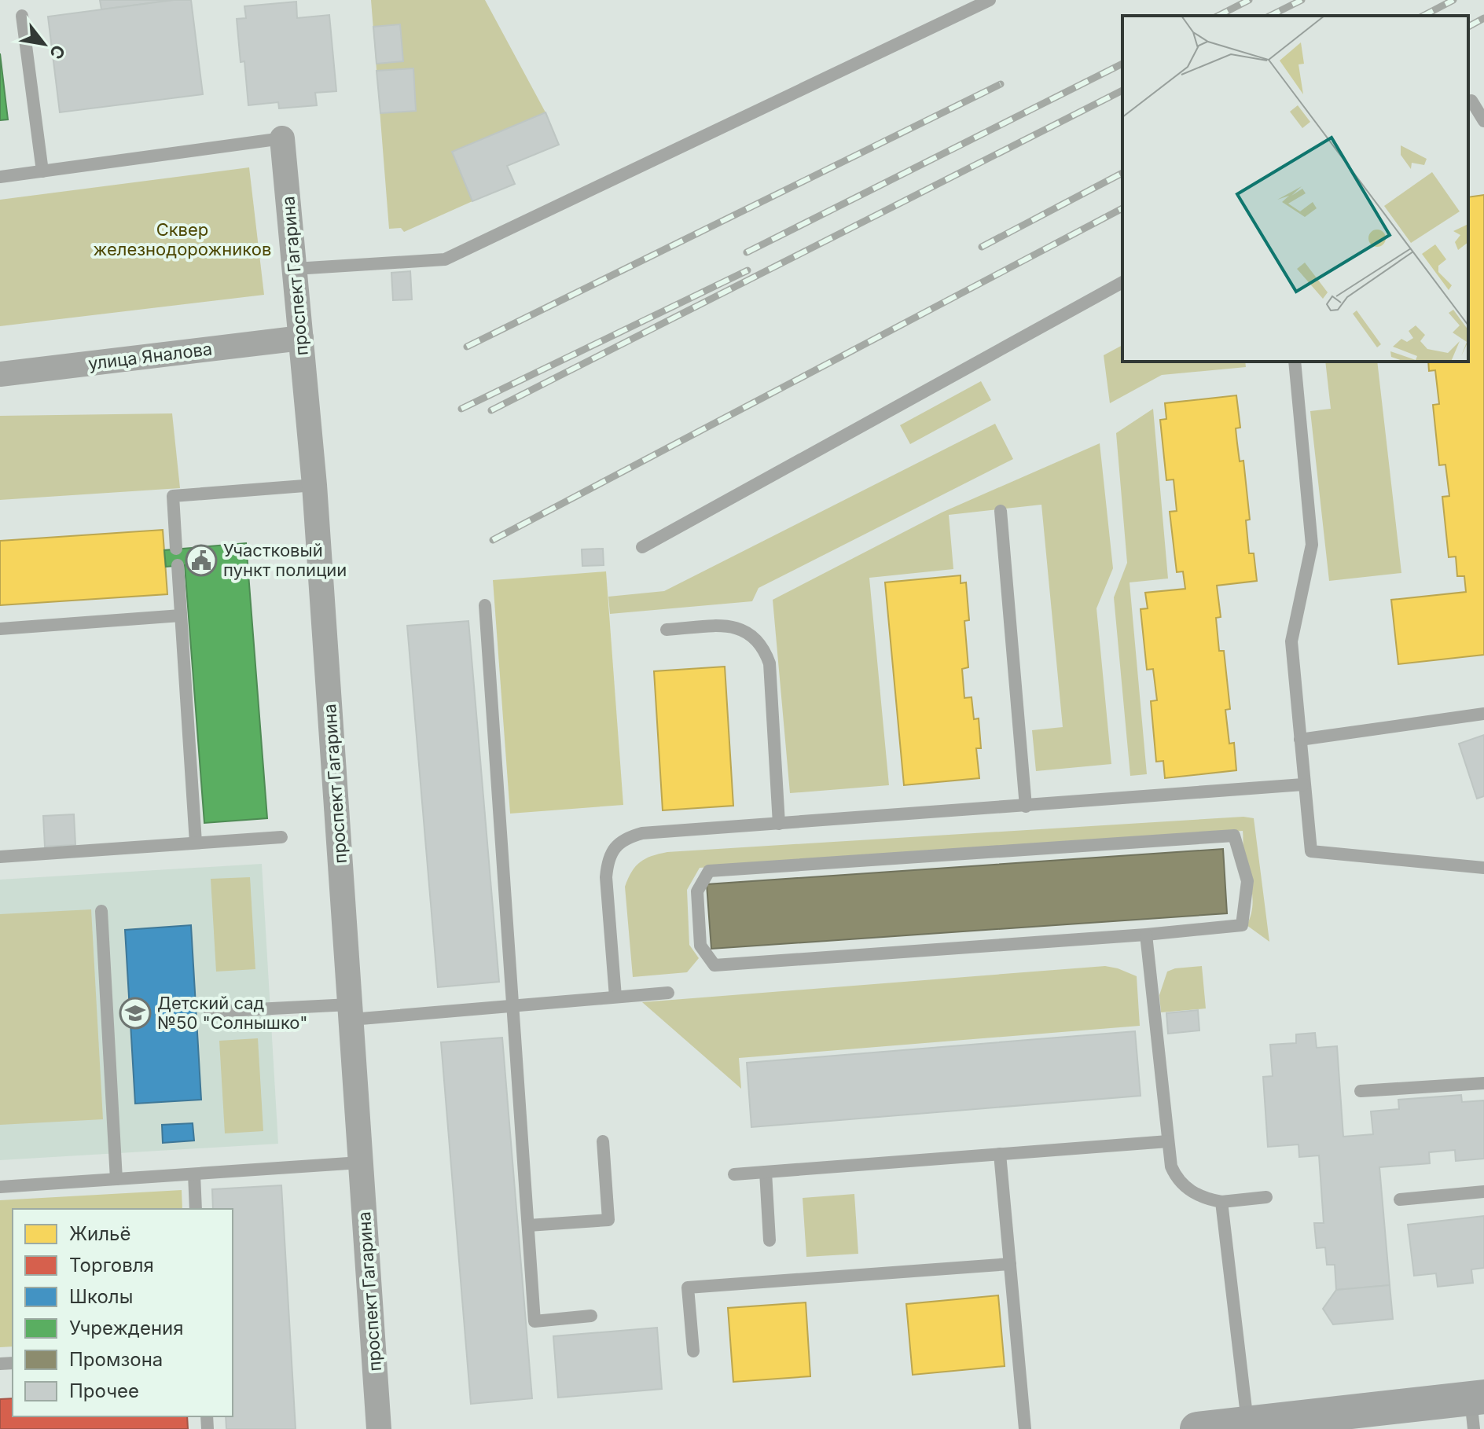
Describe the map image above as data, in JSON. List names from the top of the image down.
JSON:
{
  "streets": {
    "street": ["проспект Гагарина", "улица Яналова"]
  },
  "crossings": [
    ["проспект Гагарина", "улица Яналова"]
  ],
  "parks": ["Сквер железнодорожников"],
  "places": {
    "public building": ["Участковый пункт полиции"],
    "school or university": ["Детский сад №50 \"Солнышко\""]
  },
  "legend": [
    "Жильё",
    "Торговля",
    "Школы",
    "Учреждения",
    "Промзона",
    "Прочее"
  ],
  "north": "bottom right"
}
